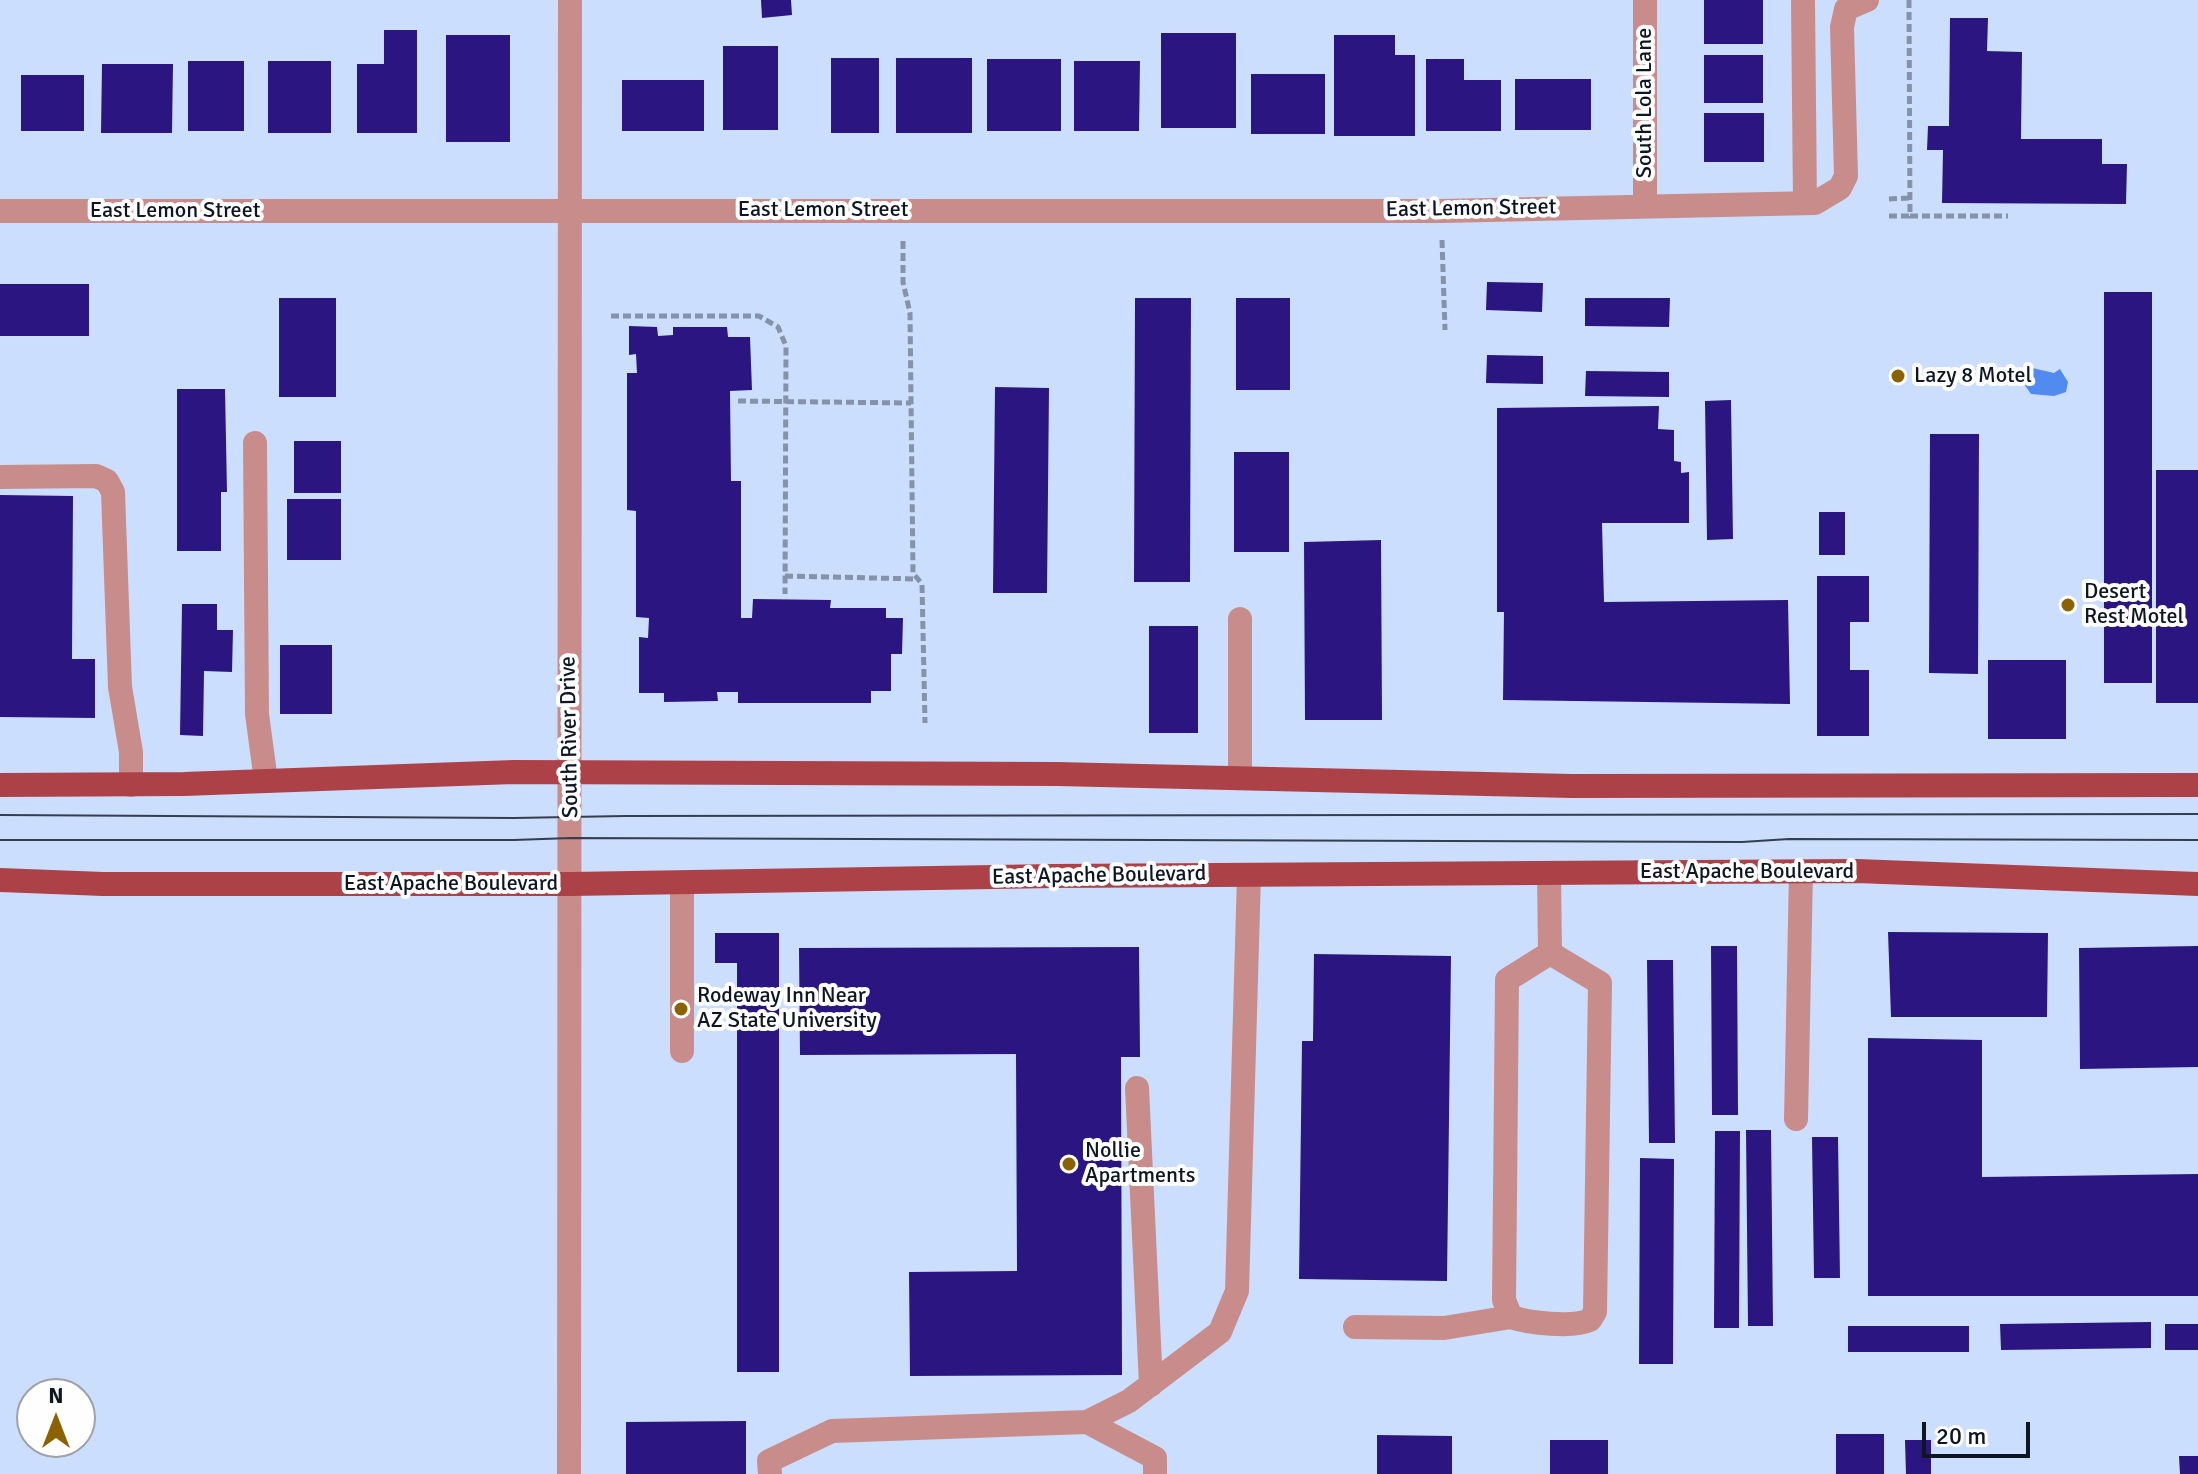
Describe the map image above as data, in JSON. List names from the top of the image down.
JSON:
{
  "streets": {
    "main road": ["East Apache Boulevard"],
    "street": ["South Lola Lane", "East Lemon Street", "South River Drive"]
  },
  "crossings": [
    ["South Lola Lane", "East Lemon Street"],
    ["East Lemon Street", "South River Drive"],
    ["South River Drive", "East Apache Boulevard"]
  ],
  "places": [
    "Lazy 8 Motel",
    "Desert Rest Motel",
    "Rodeway Inn Near AZ State University",
    "Nollie Apartments"
  ],
  "scale_bar": "20 m",
  "north": "top"
}
